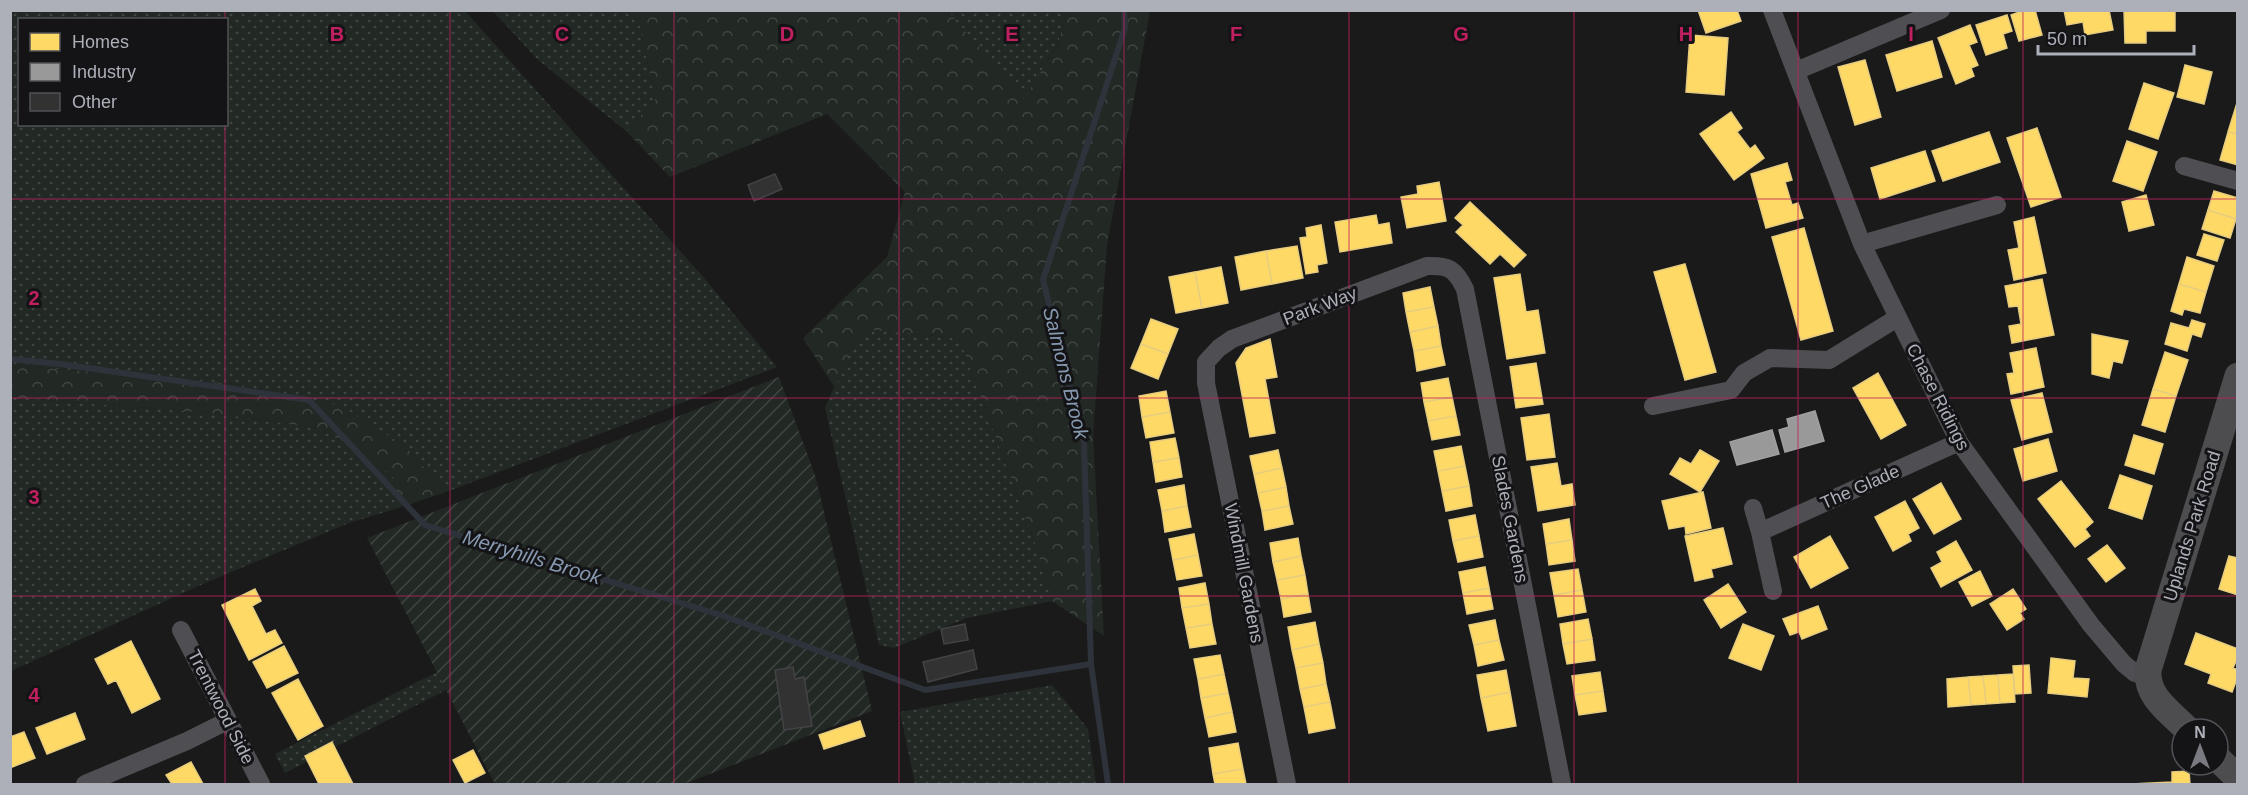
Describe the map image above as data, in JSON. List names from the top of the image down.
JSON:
{
  "streets": {
    "street": [
      "Park Way",
      "Chase Ridings",
      "The Glade",
      "Slades Gardens",
      "Uplands Park Road",
      "Windmill Gardens",
      "Trentwood Side"
    ]
  },
  "crossings": [
    ["Park Way", "Slades Gardens"],
    ["Park Way", "Windmill Gardens"],
    ["Chase Ridings", "The Glade"],
    ["Chase Ridings", "Uplands Park Road"]
  ],
  "water": ["Salmons Brook", "Merryhills Brook"],
  "legend": ["Homes", "Industry", "Other"],
  "scale_bar": "50 m",
  "north": "top",
  "grid": {
    "columns": [
      "B",
      "C",
      "D",
      "E",
      "F",
      "G",
      "H",
      "I"
    ],
    "rows": ["2", "3", "4"]
  }
}
